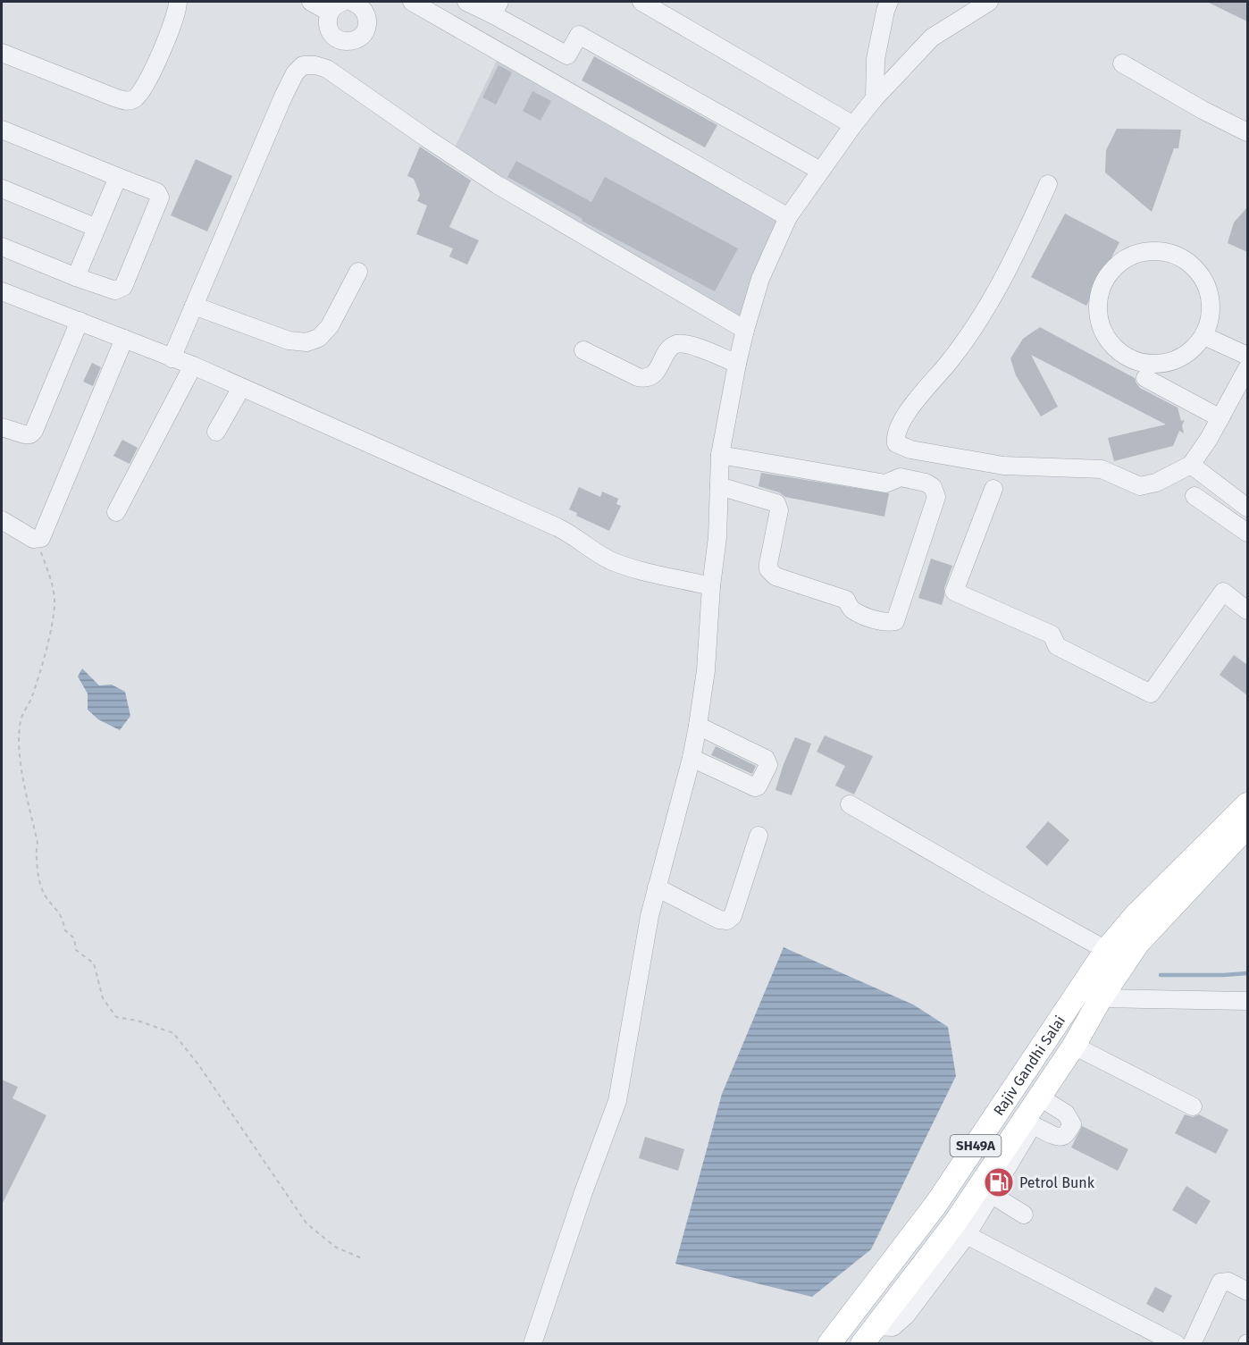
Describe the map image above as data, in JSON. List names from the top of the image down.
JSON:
{
  "streets": {
    "main road": ["Rajiv Gandhi Salai", "SH49A"]
  },
  "places": {
    "fuel station": ["Petrol Bunk"]
  }
}
